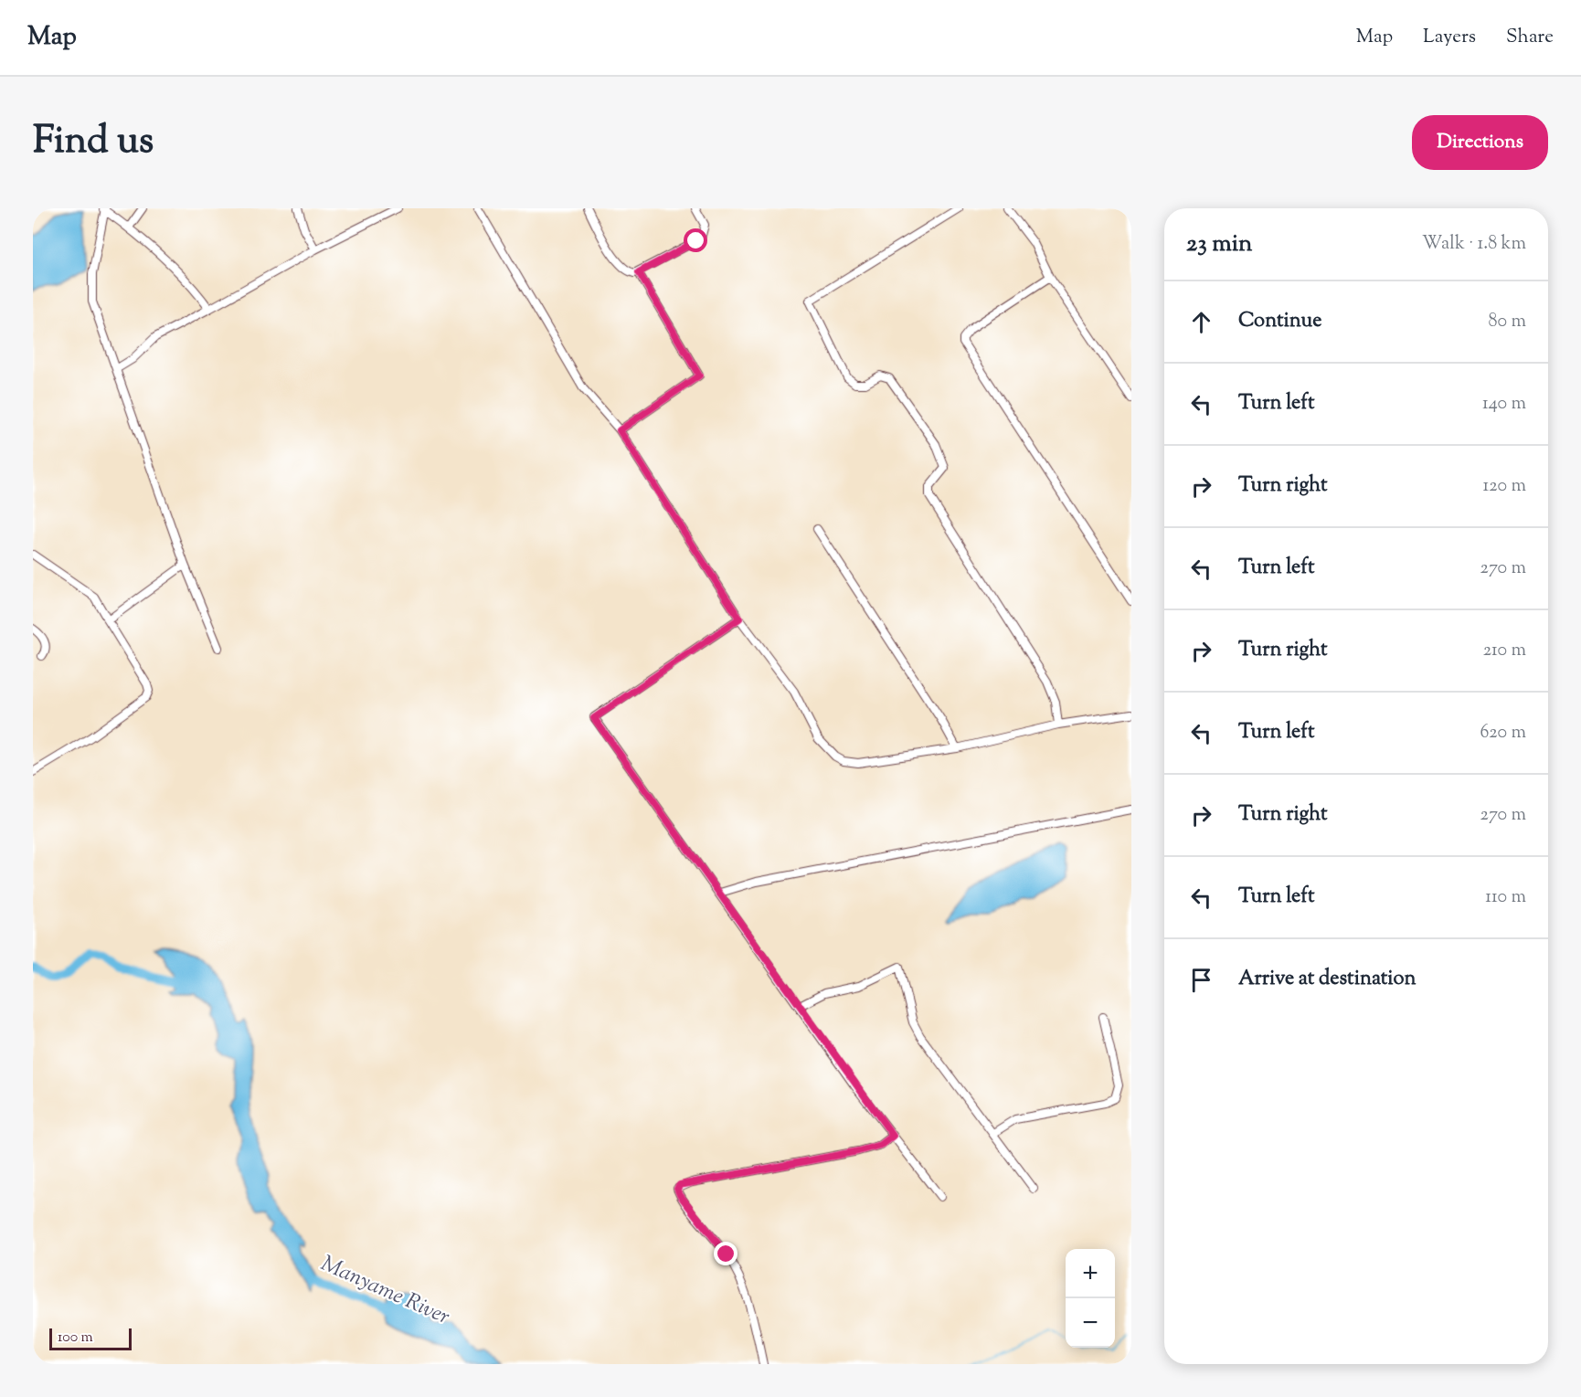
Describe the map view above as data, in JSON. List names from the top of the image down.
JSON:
{
  "water": ["Manyame River"],
  "scale_bar": "100 m",
  "page": {
    "header": "Map",
    "nav": ["Map", "Layers", "Share"],
    "title": "Find us",
    "buttons": "Directions",
    "heading": ["23 min", "Walk · 1.8 km"],
    "list": [
      ["Continue", "80 m"],
      ["Turn left", "140 m"],
      ["Turn right", "120 m"],
      ["Turn left", "270 m"],
      ["Turn right", "210 m"],
      ["Turn left", "620 m"],
      ["Turn right", "270 m"],
      ["Turn left", "110 m"],
      "Arrive at destination"
    ],
    "map_buttons": ["+", "−"],
    "scale": "100 m"
  }
}
